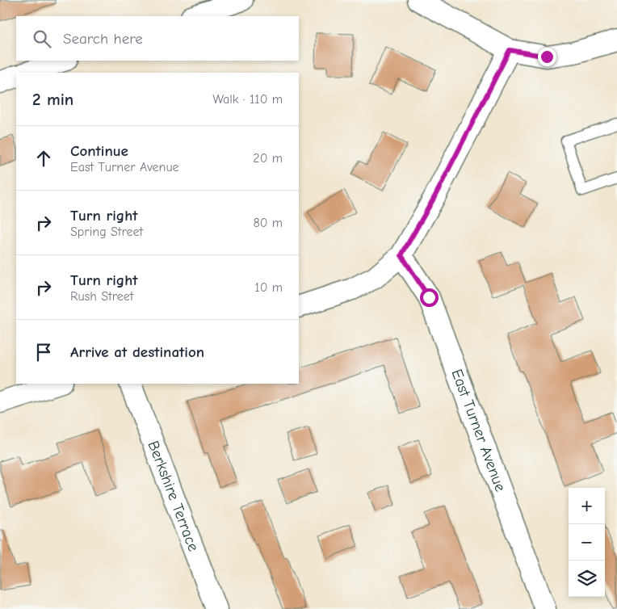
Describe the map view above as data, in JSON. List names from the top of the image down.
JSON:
{
  "streets": {
    "street": ["East Turner Avenue", "Berkshire Terrace"]
  },
  "page": {
    "search": "Search here",
    "heading": ["2 min", "Walk · 110 m"],
    "list": [
      ["Continue", "East Turner Avenue", "20 m"],
      ["Turn right", "Spring Street", "80 m"],
      ["Turn right", "Rush Street", "10 m"],
      "Arrive at destination"
    ],
    "map_buttons": ["+", "−"]
  }
}
